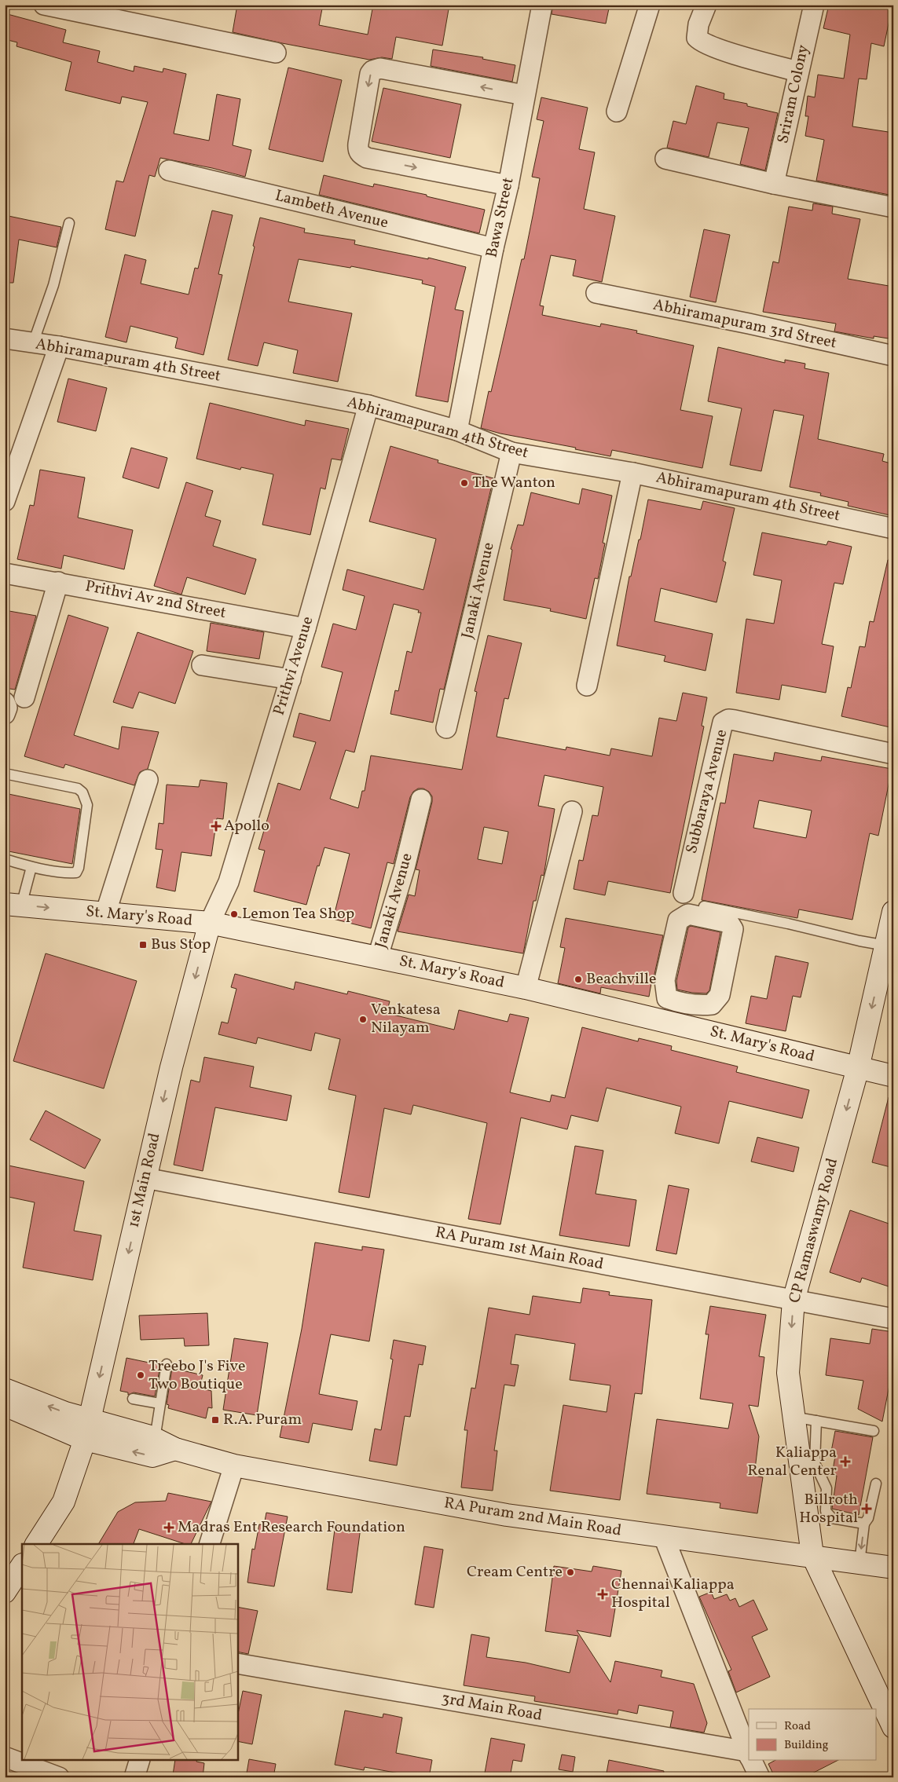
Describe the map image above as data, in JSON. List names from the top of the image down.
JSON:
{
  "streets": {
    "main road": [
      "St. Mary's Road",
      "1st Main Road",
      "CP Ramaswamy Road",
      "RA Puram 2nd Main Road"
    ],
    "street": [
      "Sriram Colony",
      "Lambeth Avenue",
      "Bawa Street",
      "Abhiramapuram 3rd Street",
      "Abhiramapuram 4th Street",
      "Janaki Avenue",
      "Prithvi Av 2nd Street",
      "Prithvi Avenue",
      "Subbaraya Avenue",
      "RA Puram 1st Main Road",
      "3rd Main Road"
    ]
  },
  "crossings": [
    ["Lambeth Avenue", "Bawa Street"],
    ["Bawa Street", "Abhiramapuram 4th Street"],
    ["Abhiramapuram 4th Street", "Janaki Avenue"],
    ["Abhiramapuram 4th Street", "Prithvi Avenue"],
    ["Janaki Avenue", "St. Mary's Road"],
    ["Prithvi Av 2nd Street", "Prithvi Avenue"],
    ["Prithvi Avenue", "St. Mary's Road"],
    ["Prithvi Avenue", "1st Main Road"],
    ["St. Mary's Road", "1st Main Road"],
    ["St. Mary's Road", "CP Ramaswamy Road"],
    ["1st Main Road", "RA Puram 1st Main Road"],
    ["1st Main Road", "RA Puram 2nd Main Road"],
    ["CP Ramaswamy Road", "RA Puram 1st Main Road"],
    ["CP Ramaswamy Road", "RA Puram 2nd Main Road"]
  ],
  "one_way": ["1st Main Road", "CP Ramaswamy Road"],
  "places": {
    "other": [
      "The Wanton",
      "Lemon Tea Shop",
      "Beachville",
      "Venkatesa Nilayam",
      "Treebo J's Five Two Boutique",
      "Cream Centre"
    ],
    "health": [
      "Apollo",
      "Kaliappa Renal Center",
      "Billroth Hospital",
      "Madras Ent Research Foundation",
      "Chennai Kaliappa Hospital"
    ],
    "transit": ["Bus Stop", "R.A. Puram"]
  },
  "legend": ["Road", "Building"]
}
